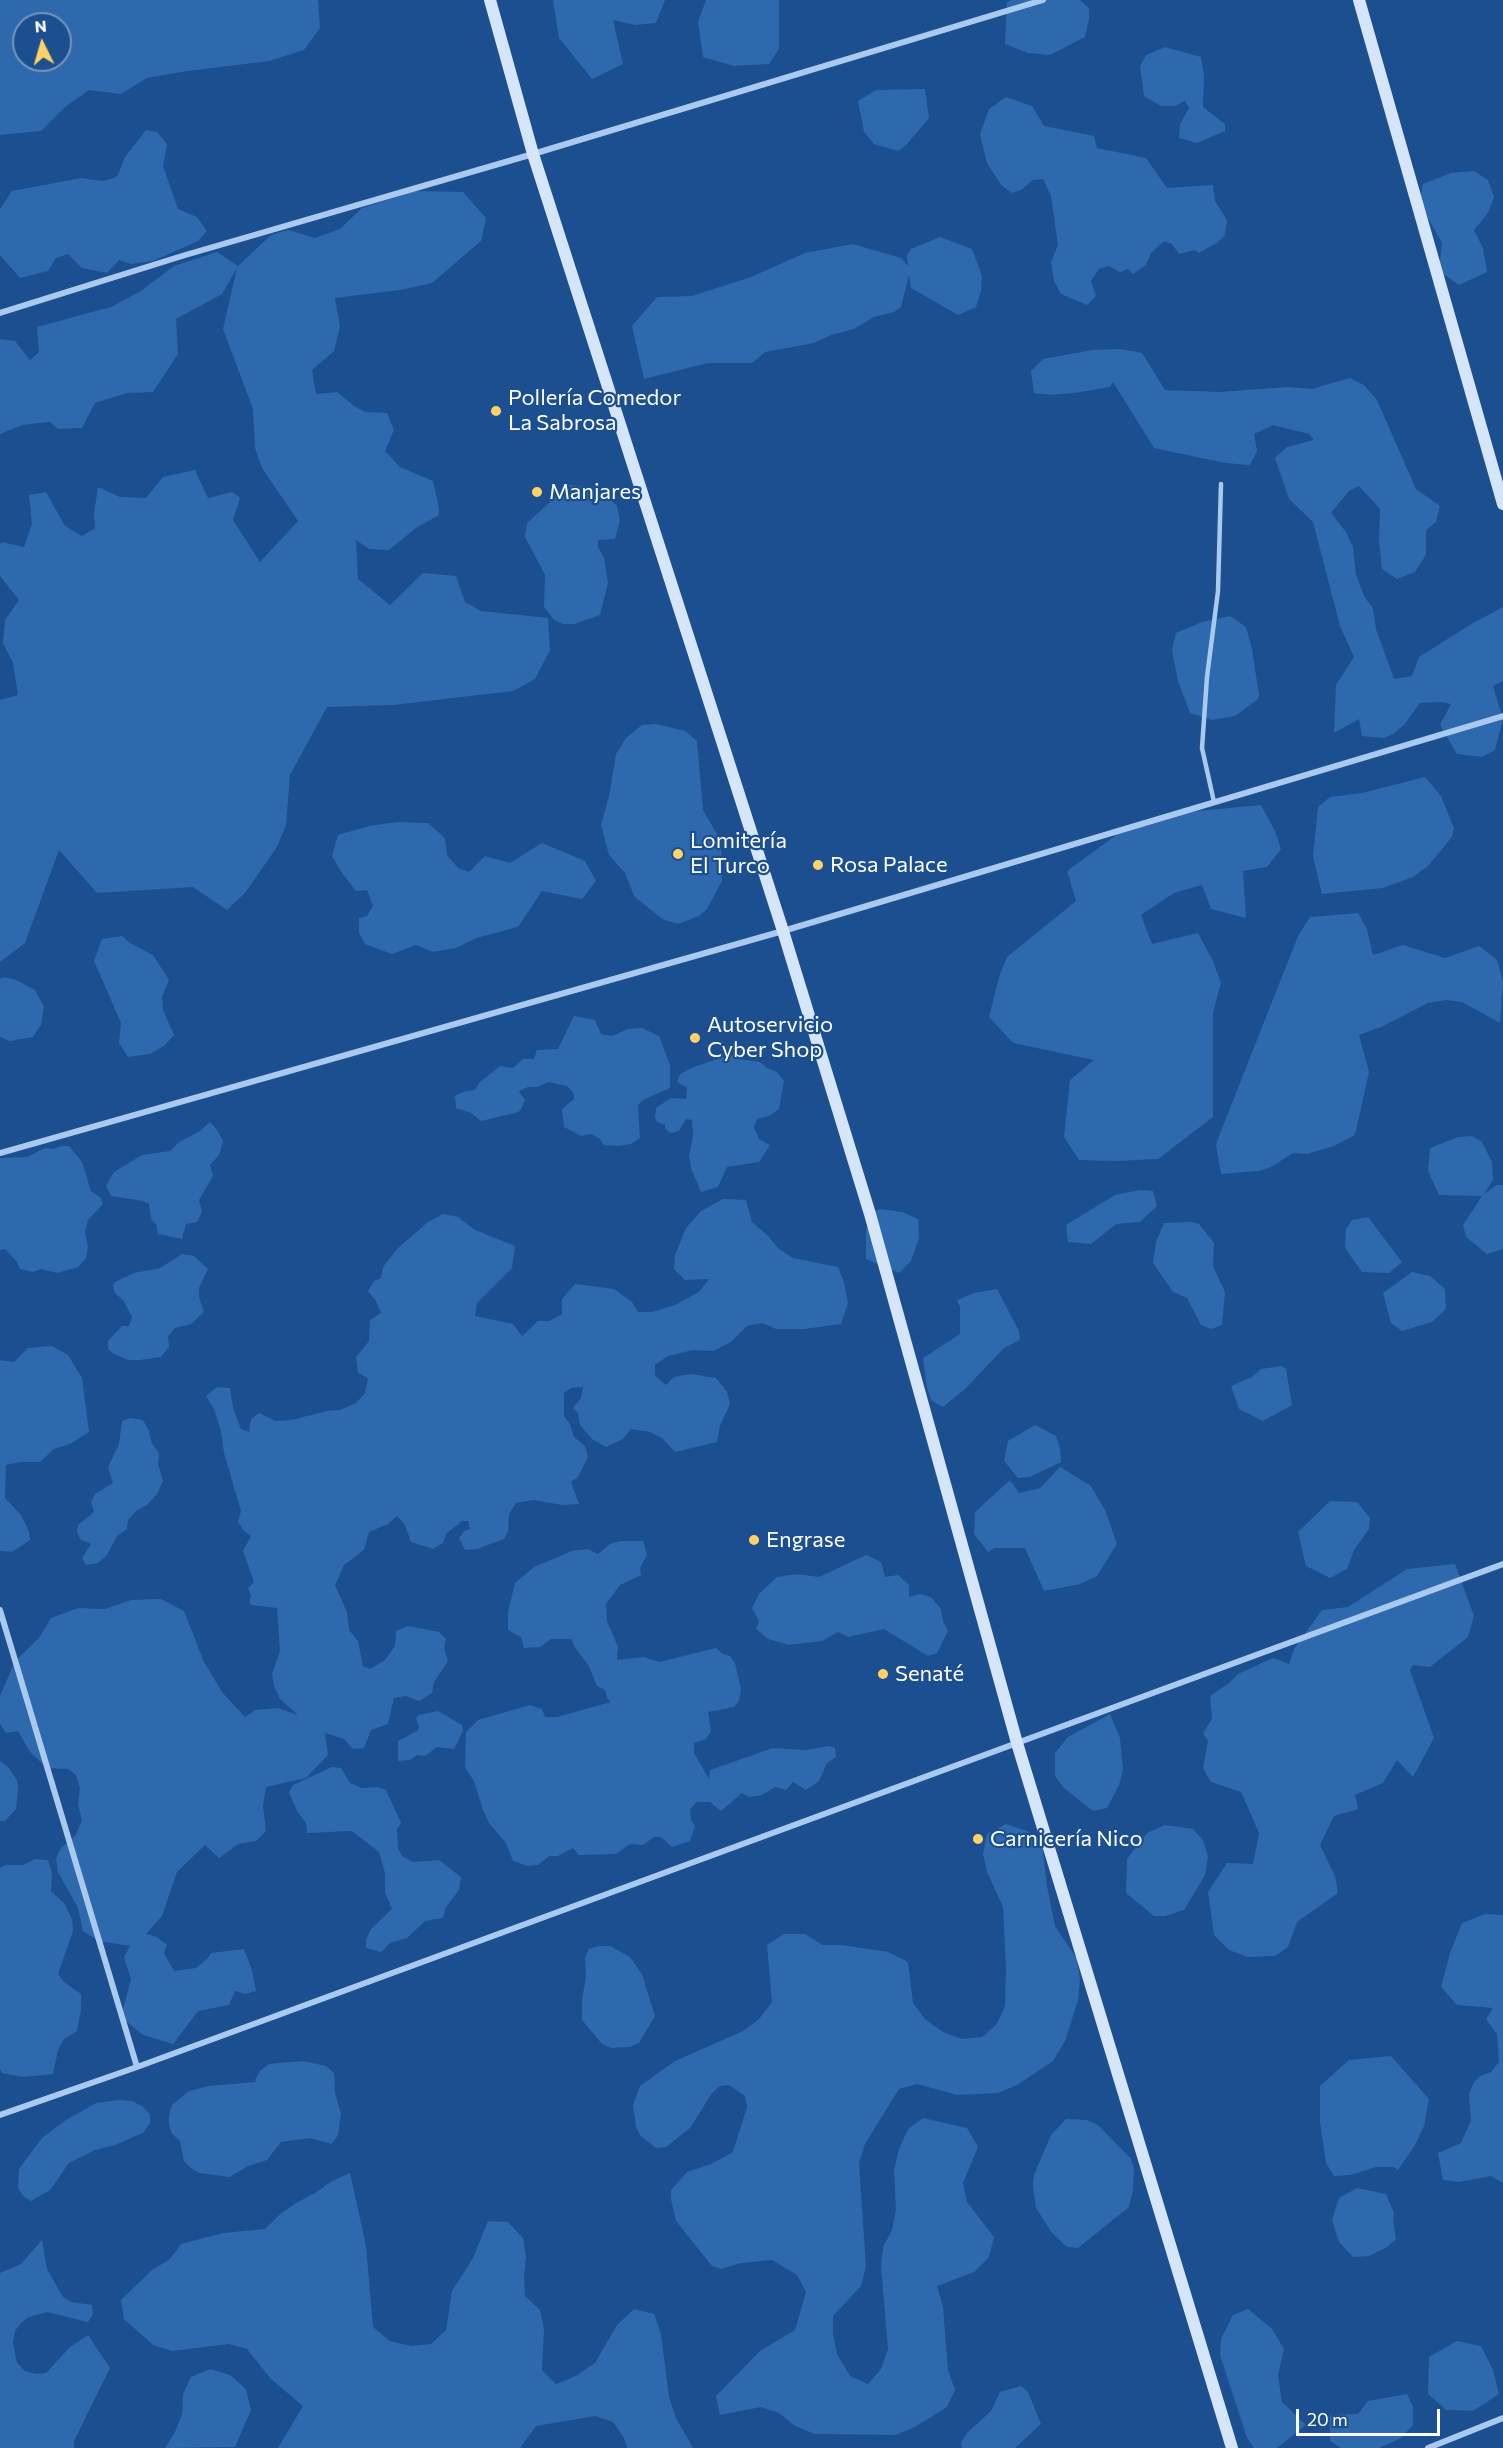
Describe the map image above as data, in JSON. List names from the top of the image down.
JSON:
{
  "places": [
    "Pollería Comedor La Sabrosa",
    "Manjares",
    "Lomitería El Turco",
    "Rosa Palace",
    "Autoservicio Cyber Shop",
    "Engrase",
    "Senaté",
    "Carnicería Nico"
  ],
  "scale_bar": "20 m",
  "north": "top"
}
